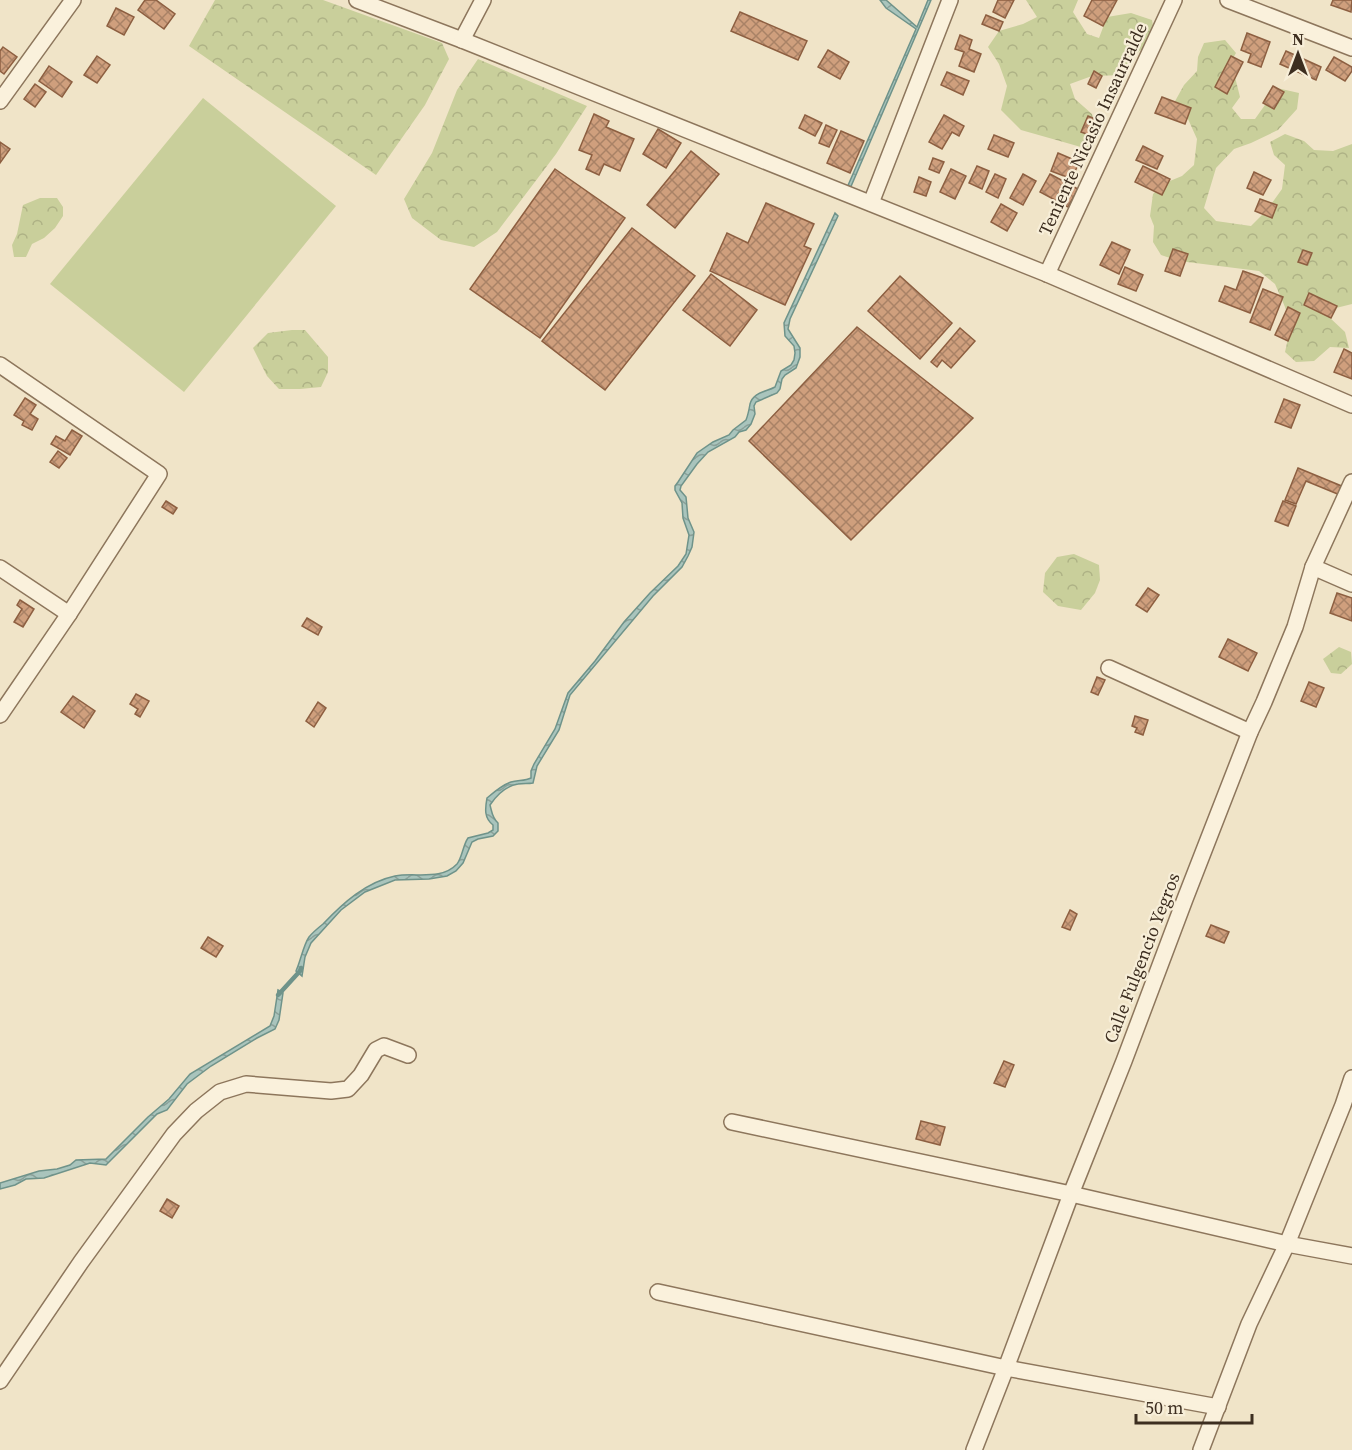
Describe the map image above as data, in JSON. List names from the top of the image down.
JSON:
{
  "streets": {
    "street": ["Teniente Nicasio Insaurralde", "Calle Fulgencio Yegros"]
  },
  "scale_bar": "50 m",
  "north": "top"
}
